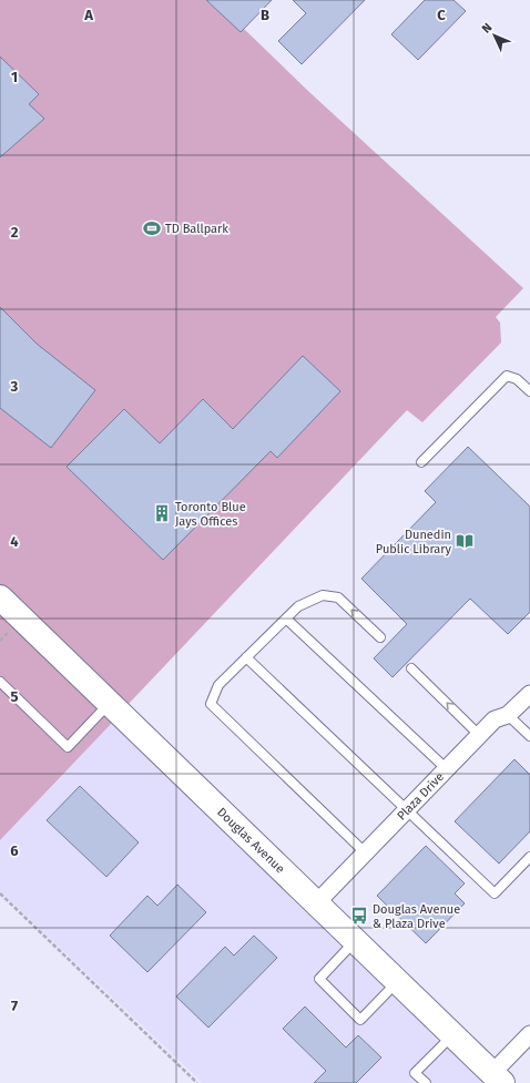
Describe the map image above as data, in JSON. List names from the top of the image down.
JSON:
{
  "streets": {
    "street": ["Plaza Drive", "Douglas Avenue"]
  },
  "crossings": [
    ["Plaza Drive", "Douglas Avenue"]
  ],
  "places": {
    "sports": ["TD Ballpark"],
    "building": ["Toronto Blue Jays Offices"],
    "library": ["Dunedin Public Library"],
    "bus stop": ["Douglas Avenue & Plaza Drive"]
  },
  "north": "top left",
  "grid": {
    "columns": ["A", "B", "C"],
    "rows": [
      "1",
      "2",
      "3",
      "4",
      "5",
      "6",
      "7"
    ]
  }
}
